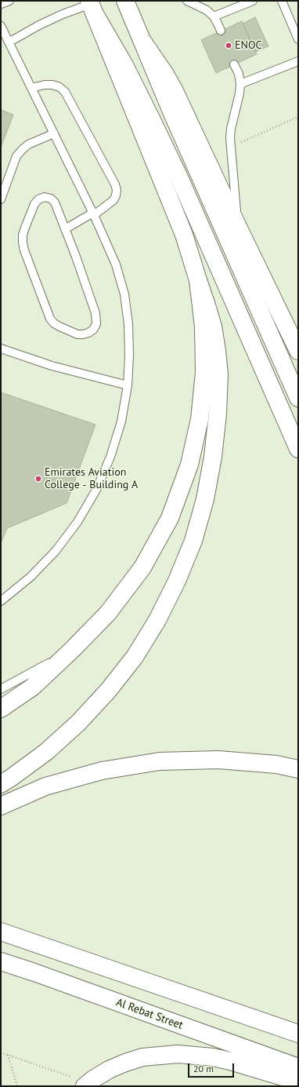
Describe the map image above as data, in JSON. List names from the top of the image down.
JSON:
{
  "streets": {
    "main road": ["Al Rebat Street"]
  },
  "places": ["ENOC", "Emirates Aviation College - Building A"],
  "scale_bar": "20 m"
}
